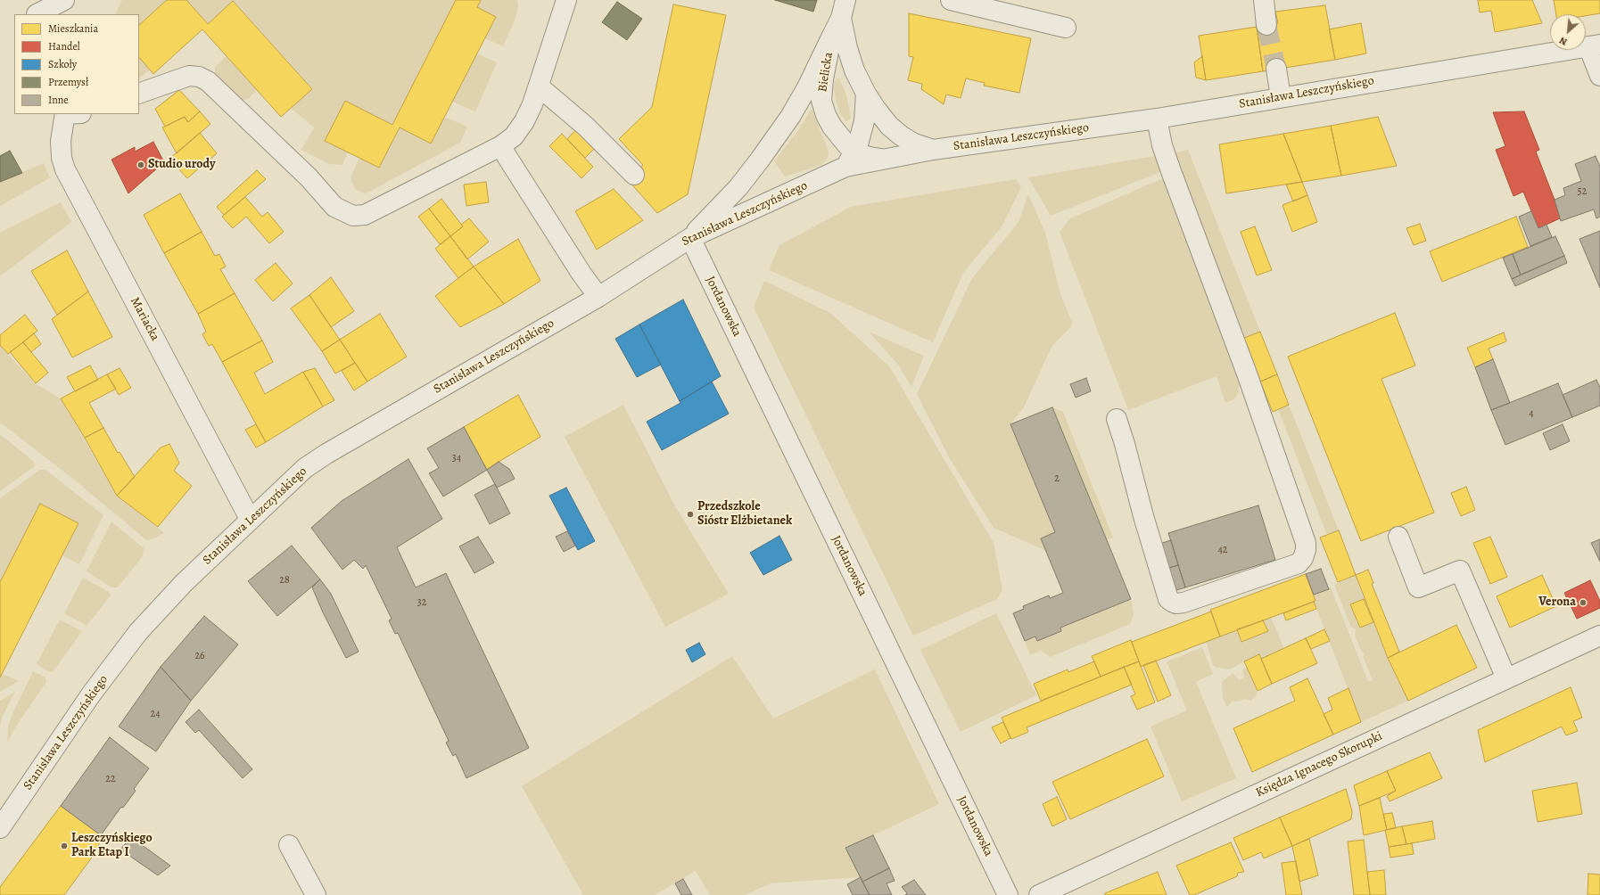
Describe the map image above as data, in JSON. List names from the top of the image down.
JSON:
{
  "streets": {
    "street": [
      "Bielicka",
      "Stanisława Leszczyńskiego",
      "Jordanowska",
      "Mariacka",
      "Księdza Ignacego Skorupki"
    ]
  },
  "crossings": [
    ["Bielicka", "Stanisława Leszczyńskiego"],
    ["Stanisława Leszczyńskiego", "Jordanowska"],
    ["Stanisława Leszczyńskiego", "Mariacka"]
  ],
  "places": [
    "Studio urody",
    "Przedszkole Sióstr Elżbietanek",
    "Verona",
    "Leszczyńskiego Park Etap I"
  ],
  "house_numbers": [
    "52",
    "4",
    "34",
    "2",
    "42",
    "28",
    "32",
    "26",
    "24",
    "22"
  ],
  "legend": [
    "Mieszkania",
    "Handel",
    "Szkoły",
    "Przemysł",
    "Inne"
  ],
  "north": "bottom left"
}
